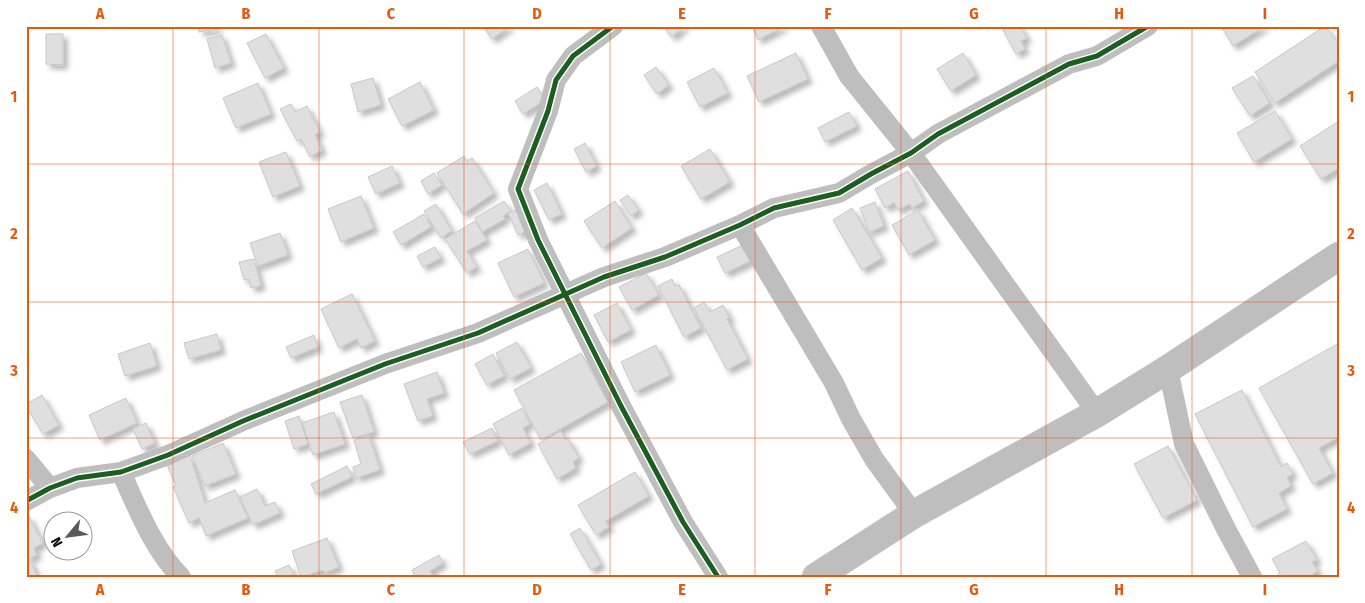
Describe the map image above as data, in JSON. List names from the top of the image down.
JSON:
{
  "north": "bottom left",
  "grid": {
    "columns": [
      "A",
      "B",
      "C",
      "D",
      "E",
      "F",
      "G",
      "H",
      "I"
    ],
    "rows": [
      "1",
      "2",
      "3",
      "4"
    ]
  }
}
